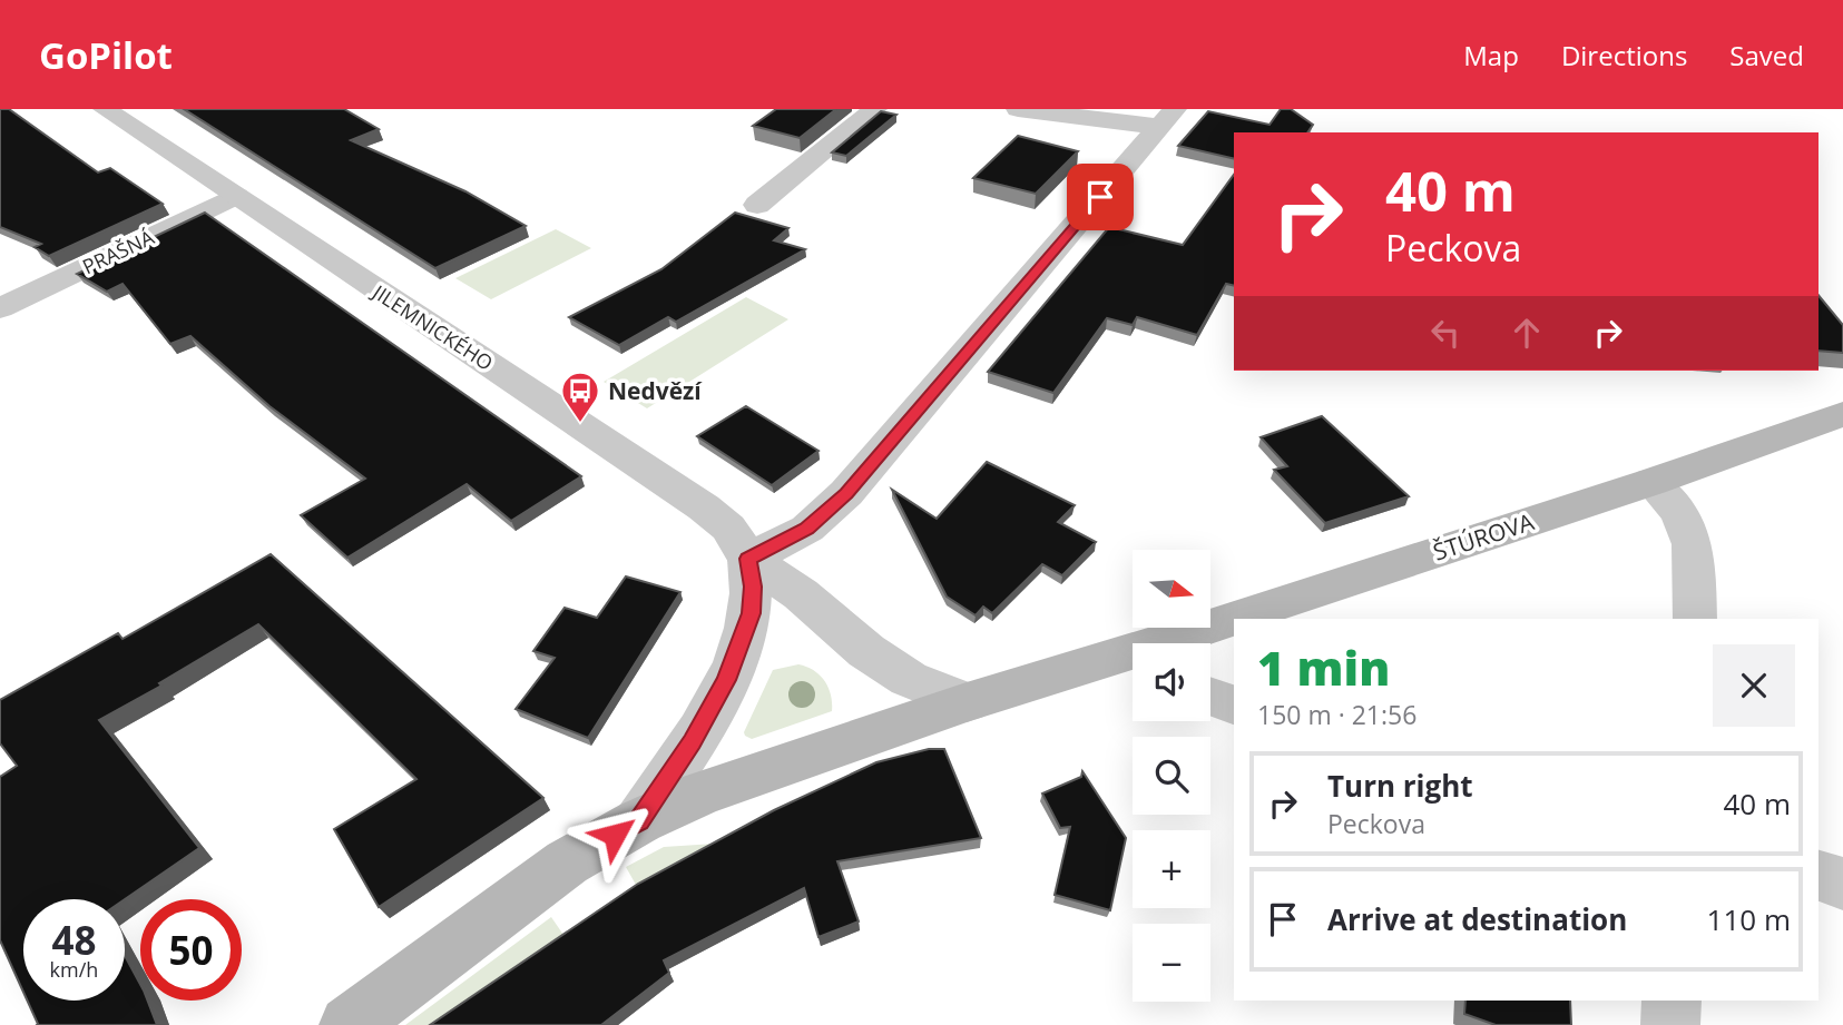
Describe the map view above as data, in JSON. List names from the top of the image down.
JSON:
{
  "streets": {
    "main road": ["JILEMNICKÉHO", "ŠTÚROVA"],
    "street": ["PRAŠNÁ"]
  },
  "crossings": [
    ["PRAŠNÁ", "JILEMNICKÉHO"],
    ["JILEMNICKÉHO", "ŠTÚROVA"]
  ],
  "places": {
    "bus stop": ["Nedvězí"]
  },
  "north": "right",
  "page": {
    "header": "GoPilot",
    "nav": ["Map", "Directions", "Saved"],
    "turn": ["40 m", "Peckova"],
    "map_buttons": ["+", "−"],
    "heading": ["1 min", "150 m · 21:56"],
    "list": [
      {
        "name": "Turn right",
        "note": "Peckova",
        "value": "40 m"
      },
      {
        "name": "Arrive at destination",
        "value": "110 m"
      }
    ],
    "speed": "48 km/h",
    "limit": "50"
  }
}
